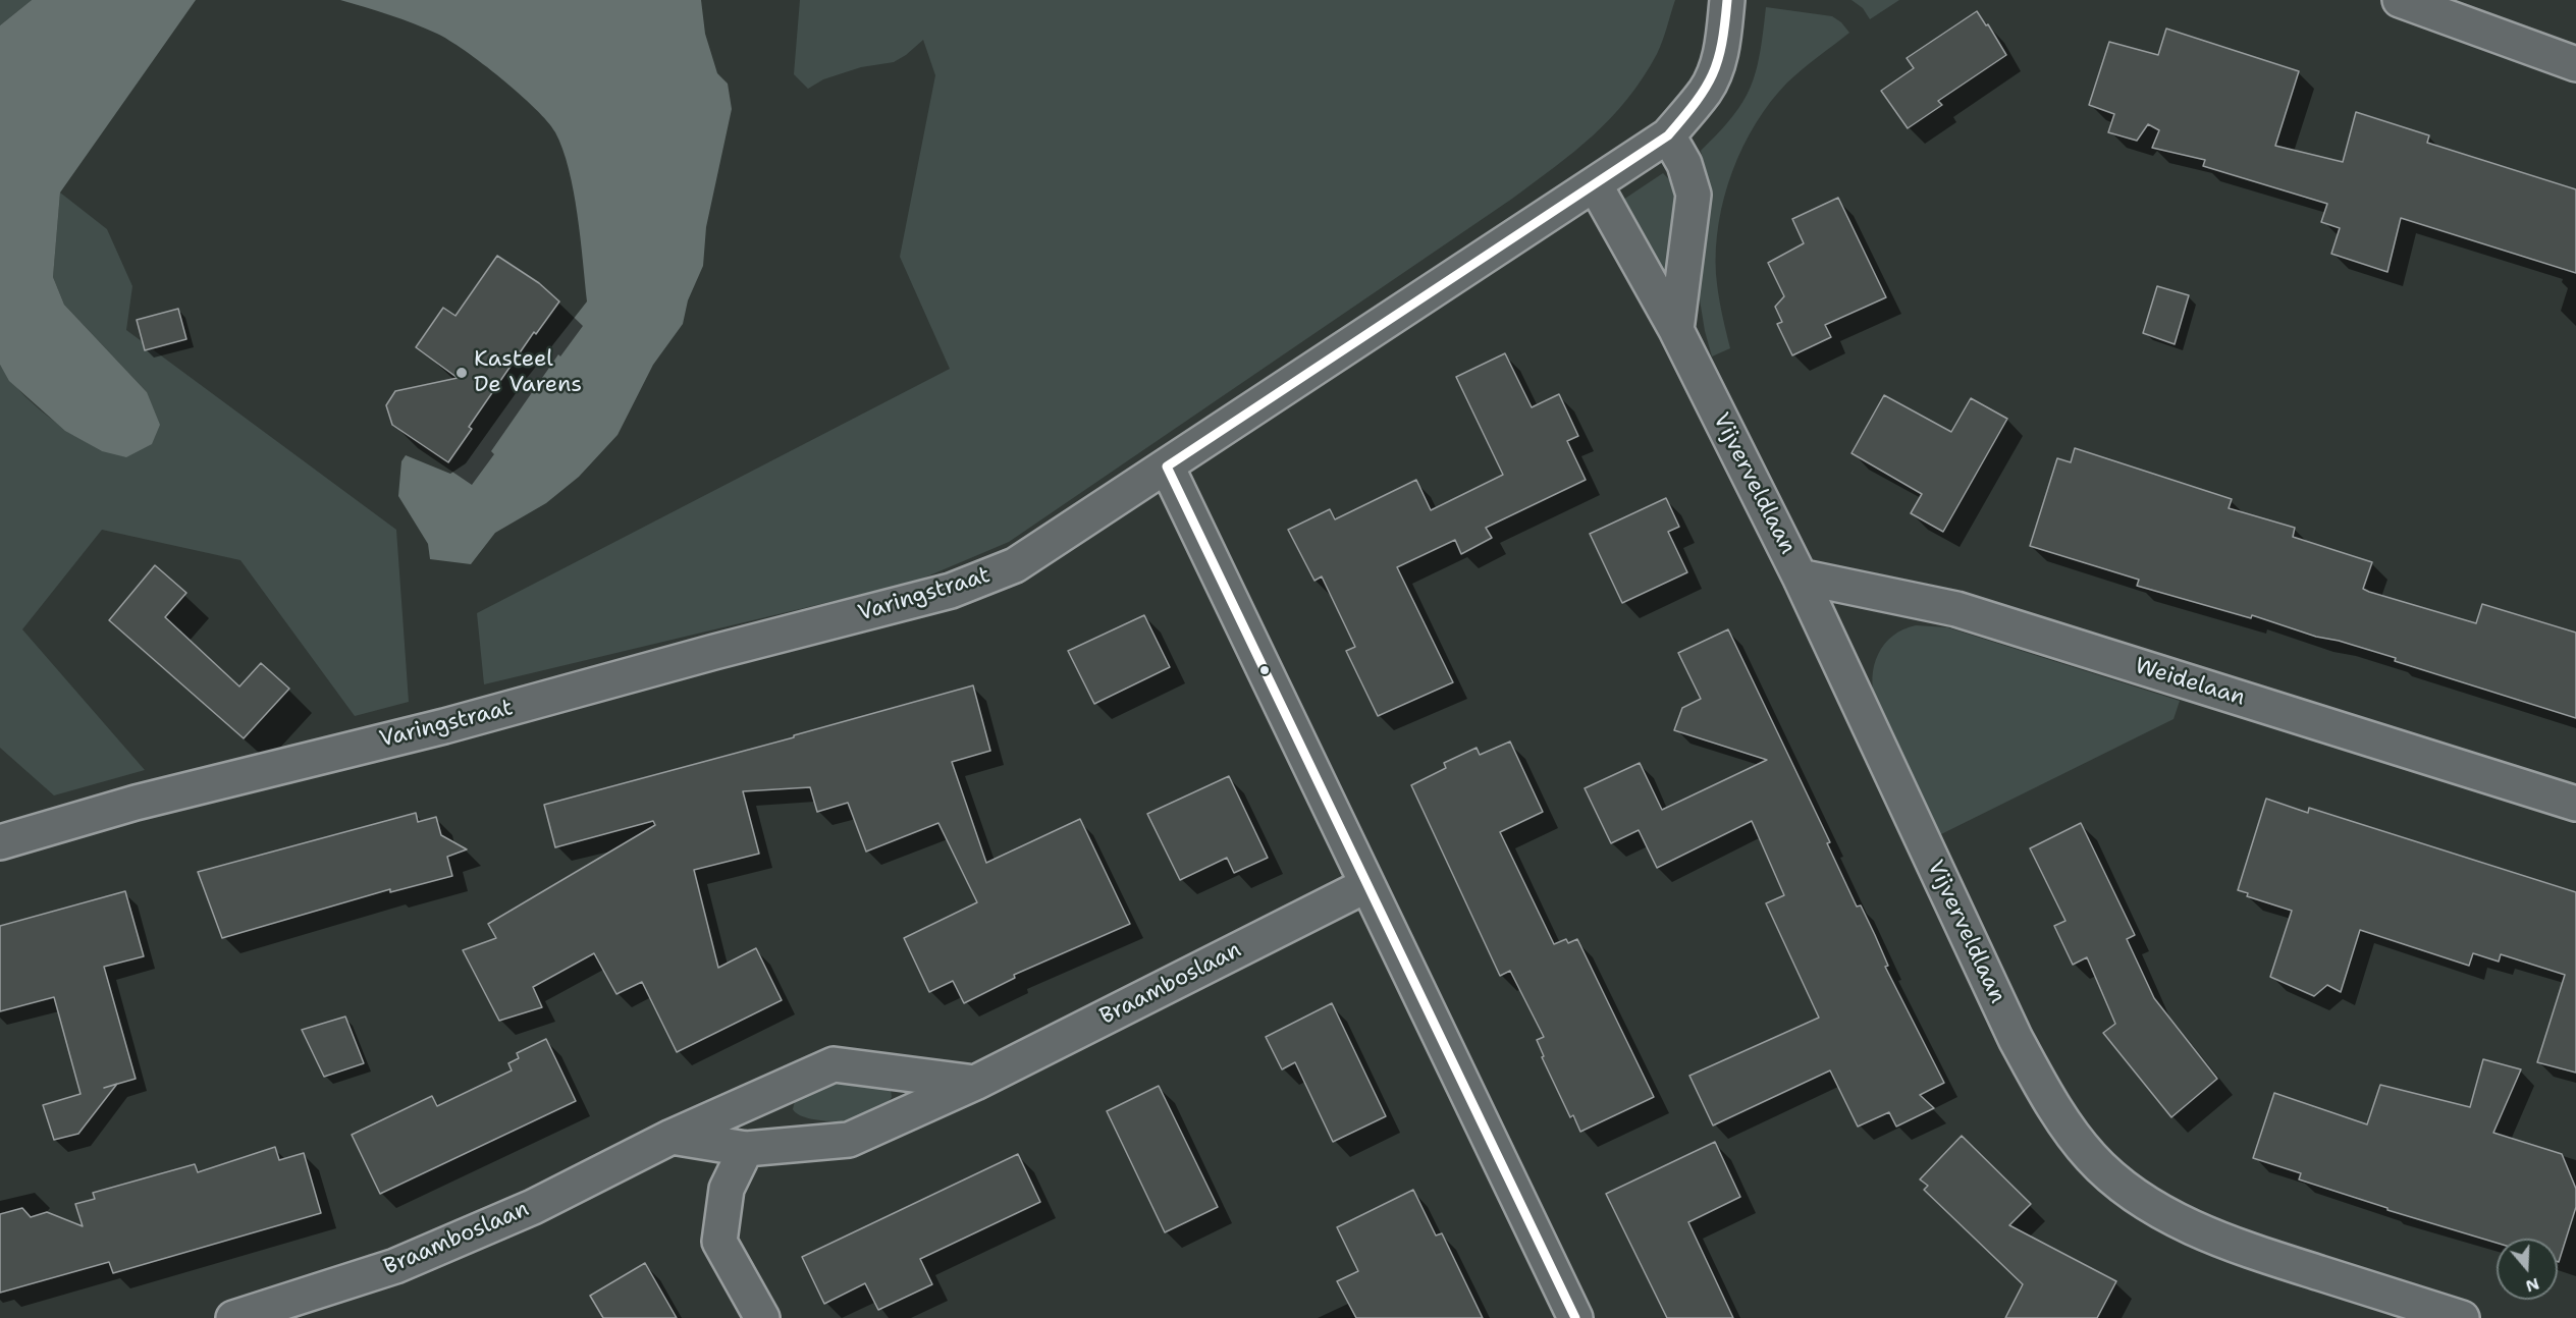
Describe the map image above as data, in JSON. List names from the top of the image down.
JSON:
{
  "streets": {
    "street": [
      "Vijverveldlaan",
      "Varingstraat",
      "Weidelaan",
      "Braamboslaan"
    ]
  },
  "crossings": [
    ["Vijverveldlaan", "Varingstraat"],
    ["Vijverveldlaan", "Weidelaan"]
  ],
  "places": ["Kasteel De Varens"],
  "north": "bottom"
}
